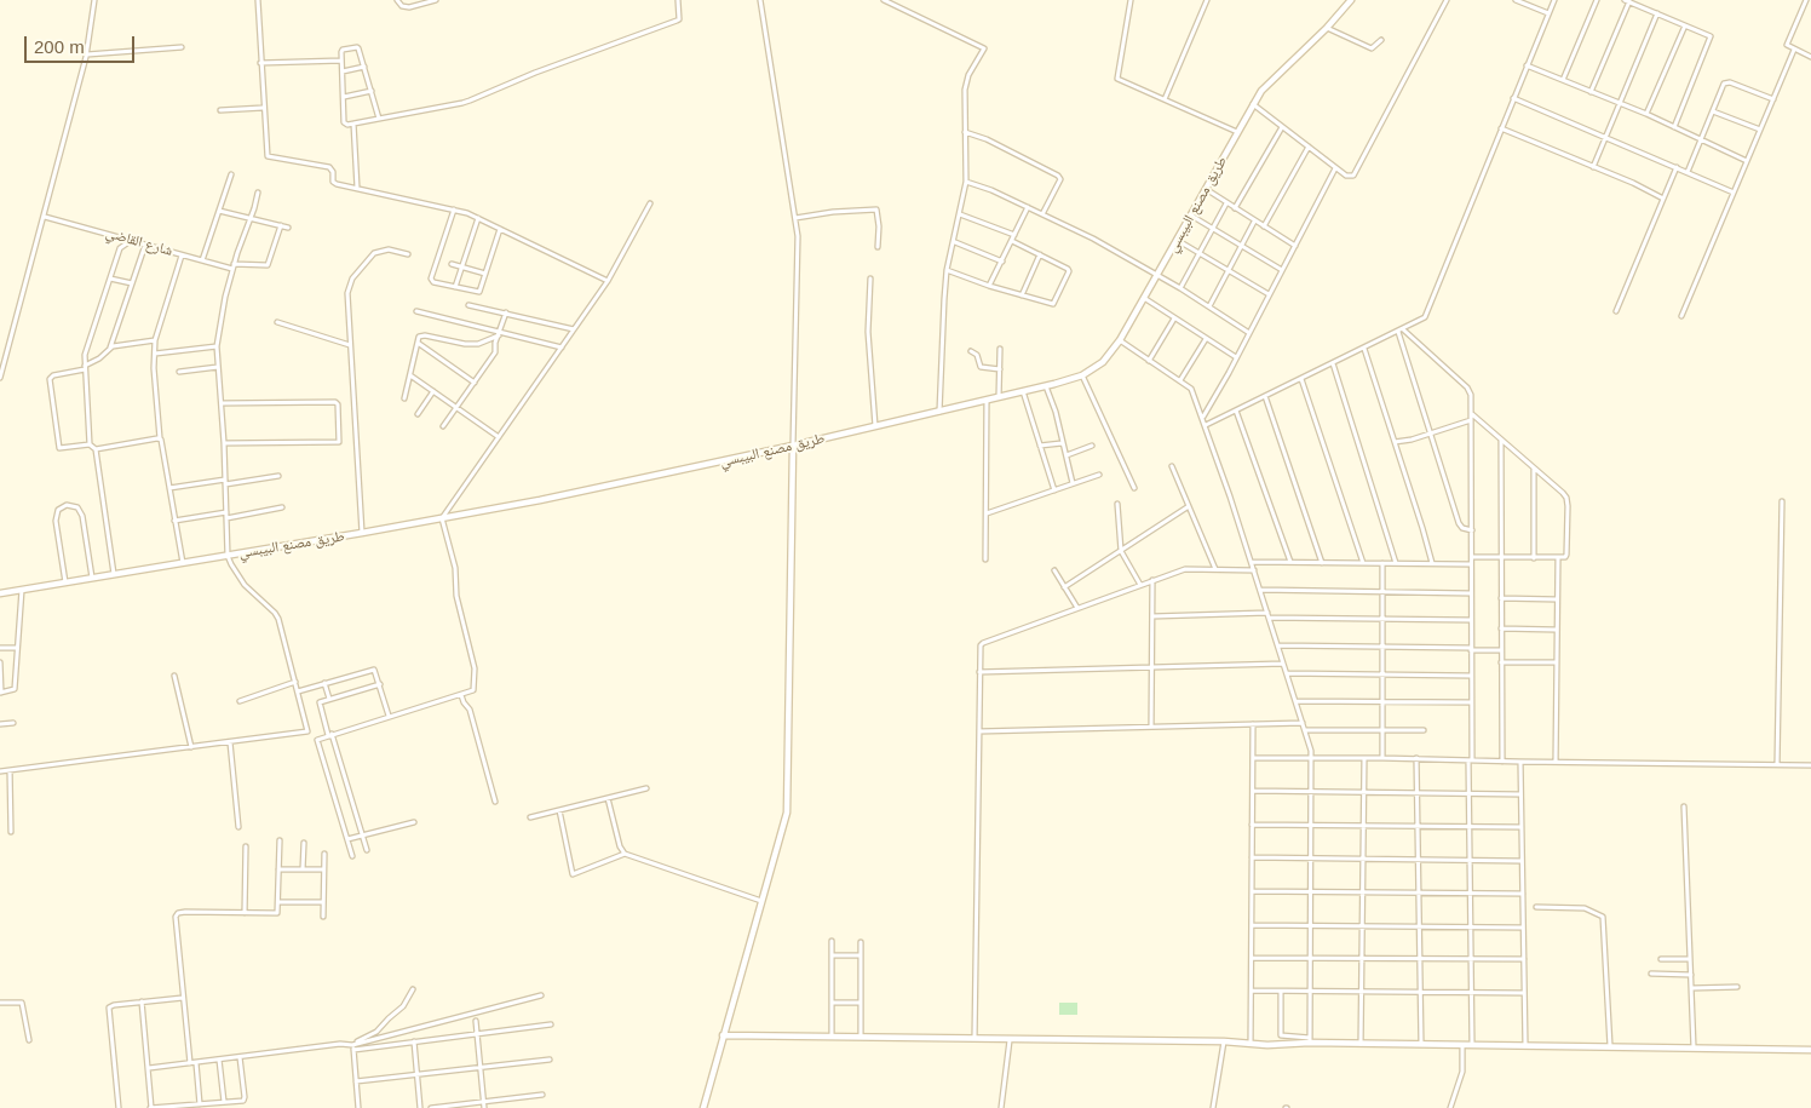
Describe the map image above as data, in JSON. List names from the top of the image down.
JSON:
{
  "streets": {
    "street": ["طريق مصنع البيبسي", "شارع القاضي"]
  },
  "scale_bar": "200 m"
}
